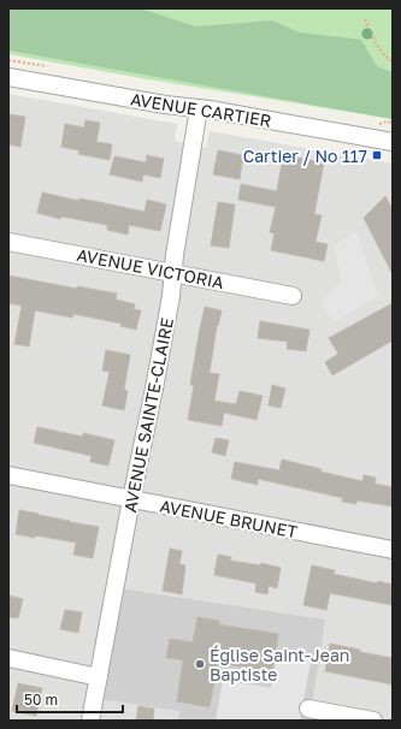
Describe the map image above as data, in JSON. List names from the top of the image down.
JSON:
{
  "streets": {
    "street": [
      "AVENUE CARTIER",
      "AVENUE VICTORIA",
      "AVENUE SAINTE-CLAIRE",
      "AVENUE BRUNET"
    ]
  },
  "crossings": [
    ["AVENUE CARTIER", "AVENUE SAINTE-CLAIRE"],
    ["AVENUE VICTORIA", "AVENUE SAINTE-CLAIRE"],
    ["AVENUE SAINTE-CLAIRE", "AVENUE BRUNET"]
  ],
  "places": {
    "transit": ["Cartier / No 117"],
    "other": ["Église Saint-Jean Baptiste"]
  },
  "scale_bar": "50 m"
}
